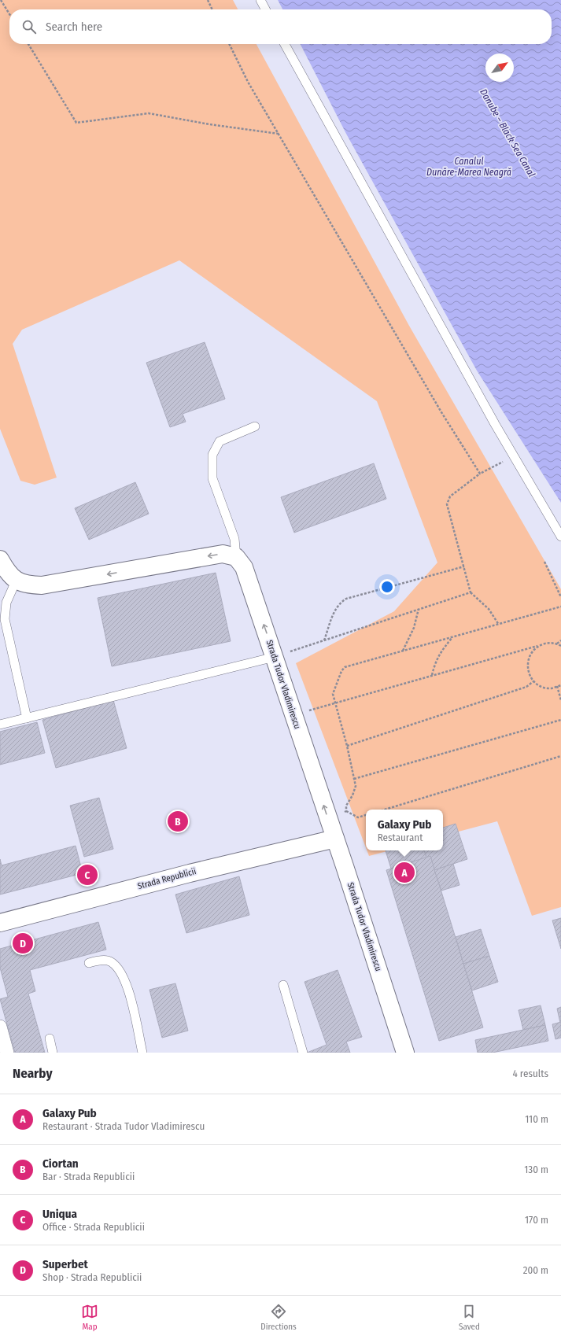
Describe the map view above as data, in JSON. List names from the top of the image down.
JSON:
{
  "streets": {
    "street": ["Strada Tudor Vladimirescu", "Strada Republicii"]
  },
  "crossings": [
    ["Strada Tudor Vladimirescu", "Strada Republicii"]
  ],
  "one_way": ["Strada Tudor Vladimirescu"],
  "water": ["Danube – Black Sea Canal", "Canalul Dunăre-Marea Neagră"],
  "north": "top right",
  "page": {
    "search": "Search here",
    "popup": ["Galaxy Pub", "Restaurant"],
    "pins": [
      "B",
      "A",
      "C",
      "D"
    ],
    "heading": ["Nearby", "4 results"],
    "list": [
      {
        "mark": "A",
        "name": "Galaxy Pub",
        "note": "Restaurant · Strada Tudor Vladimirescu",
        "value": "110 m"
      },
      {
        "mark": "B",
        "name": "Ciortan",
        "note": "Bar · Strada Republicii",
        "value": "130 m"
      },
      {
        "mark": "C",
        "name": "Uniqua",
        "note": "Office · Strada Republicii",
        "value": "170 m"
      },
      {
        "mark": "D",
        "name": "Superbet",
        "note": "Shop · Strada Republicii",
        "value": "200 m"
      }
    ],
    "nav": ["Map", "Directions", "Saved"]
  }
}
